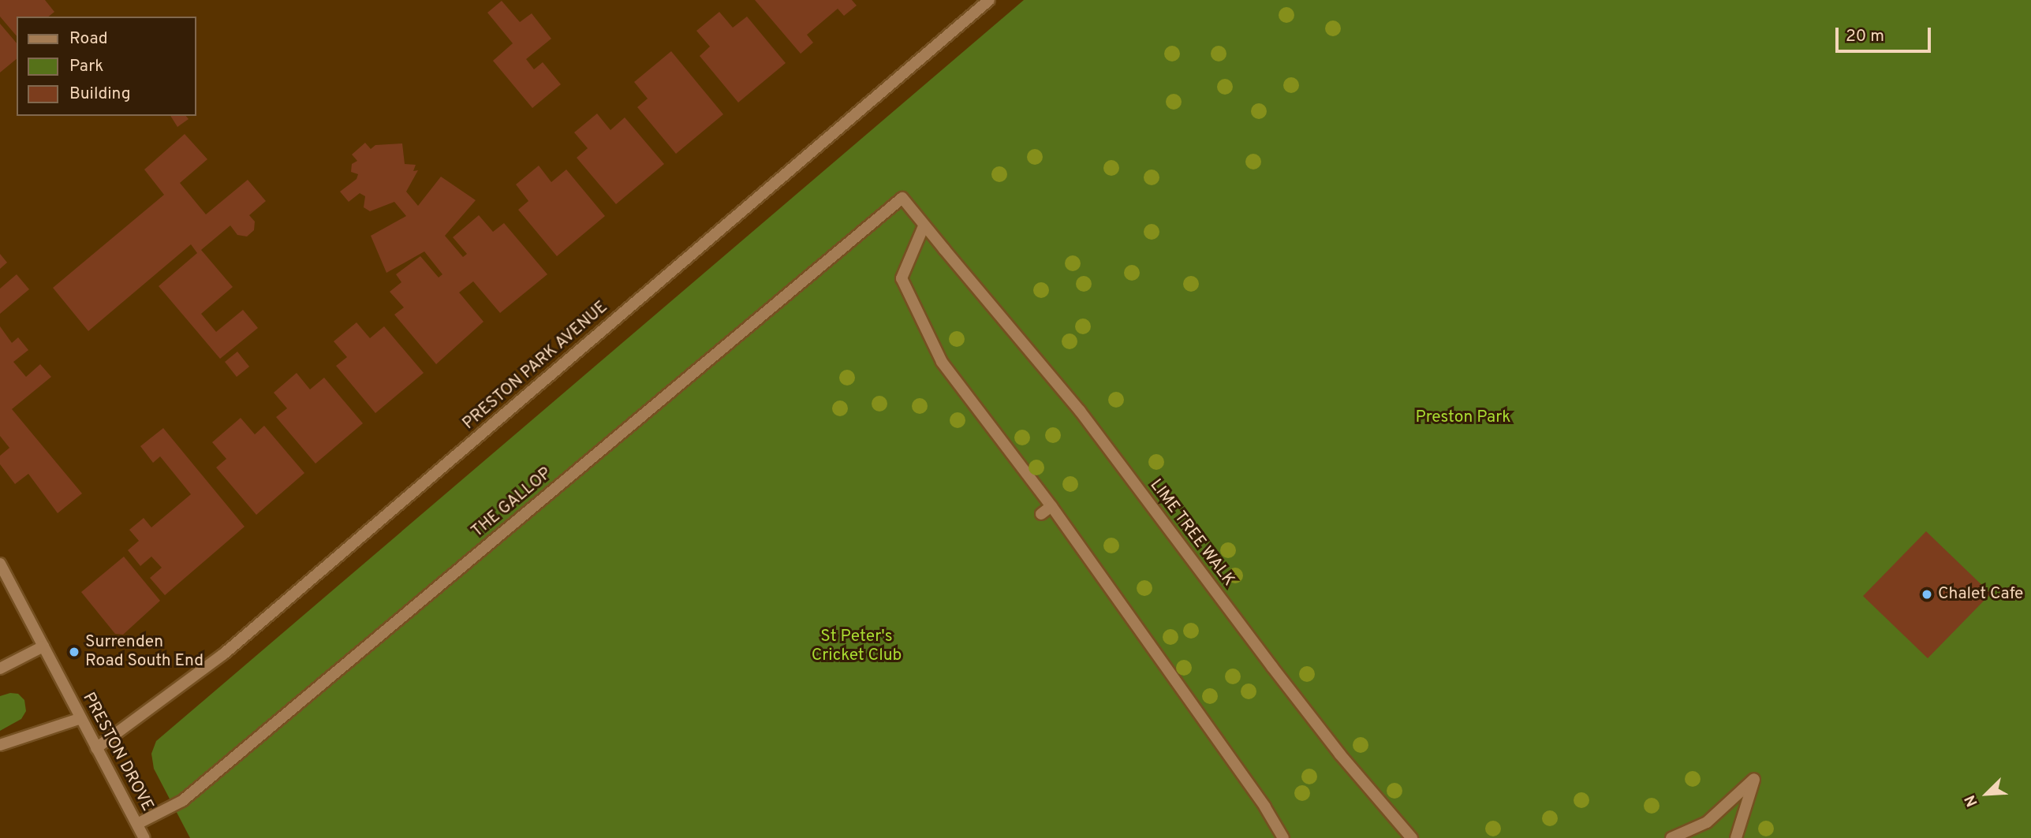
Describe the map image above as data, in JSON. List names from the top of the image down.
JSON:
{
  "streets": {
    "street": [
      "PRESTON PARK AVENUE",
      "THE GALLOP",
      "LIME TREE WALK",
      "PRESTON DROVE"
    ]
  },
  "crossings": [
    ["PRESTON PARK AVENUE", "PRESTON DROVE"],
    ["THE GALLOP", "LIME TREE WALK"],
    ["THE GALLOP", "PRESTON DROVE"]
  ],
  "parks": ["Preston Park", "St Peter's Cricket Club"],
  "places": ["Chalet Cafe", "Surrenden Road South End"],
  "legend": ["Road", "Park", "Building"],
  "scale_bar": "20 m",
  "north": "bottom left"
}
